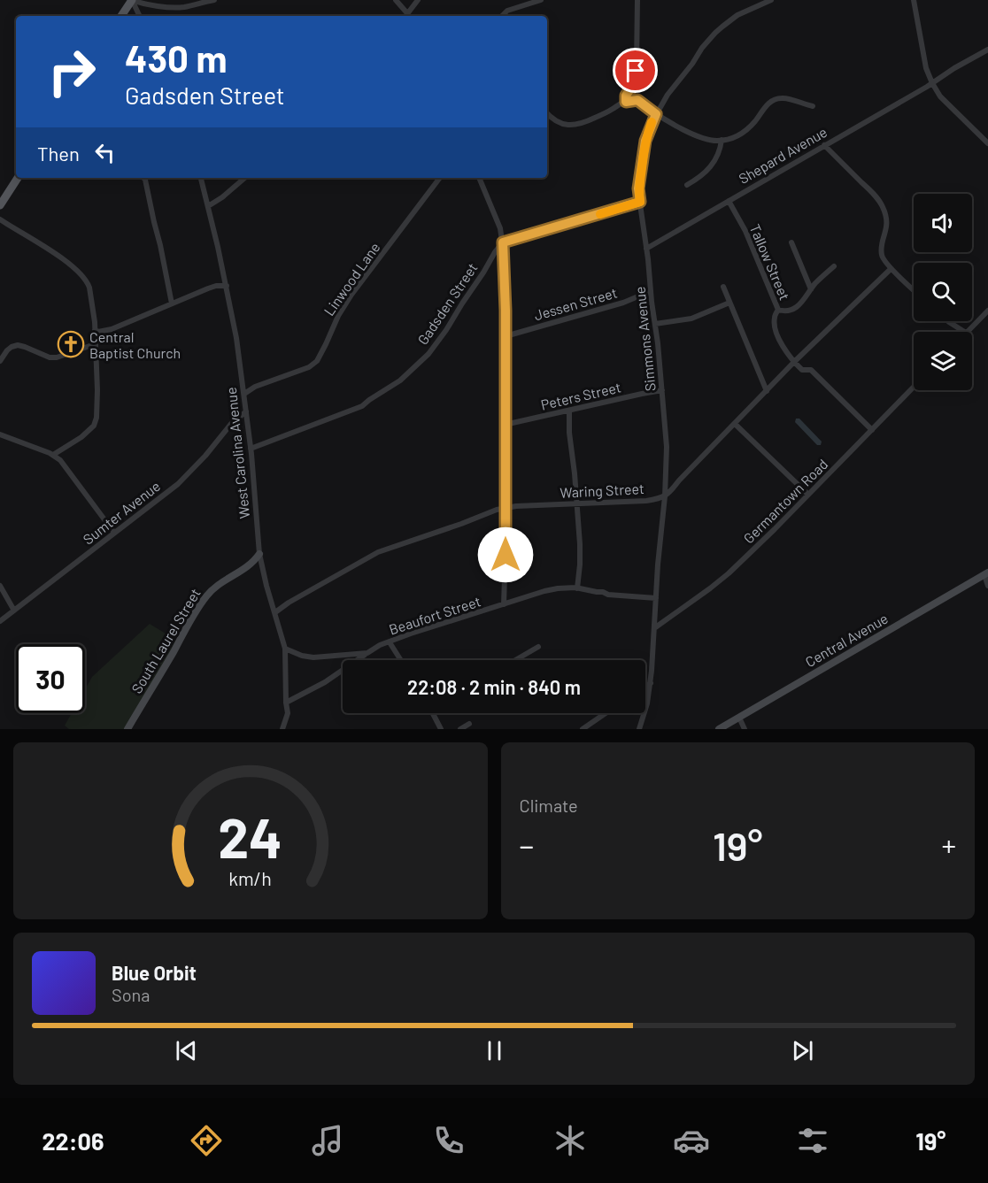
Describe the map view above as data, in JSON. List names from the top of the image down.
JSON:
{
  "streets": {
    "street": [
      "Shepard Avenue",
      "Tallow Street",
      "Linwood Lane",
      "Gadsden Street",
      "Jessen Street",
      "Simmons Avenue",
      "Peters Street",
      "West Carolina Avenue",
      "Waring Street",
      "Germantown Road",
      "Sumter Avenue",
      "Beaufort Street",
      "Central Avenue",
      "South Laurel Street"
    ]
  },
  "crossings": [
    ["Shepard Avenue", "Tallow Street"],
    ["Shepard Avenue", "Simmons Avenue"],
    ["Tallow Street", "Waring Street"],
    ["Linwood Lane", "West Carolina Avenue"],
    ["Gadsden Street", "West Carolina Avenue"],
    ["Jessen Street", "Simmons Avenue"],
    ["Simmons Avenue", "Peters Street"],
    ["Simmons Avenue", "Waring Street"],
    ["Simmons Avenue", "Germantown Road"],
    ["Simmons Avenue", "Beaufort Street"],
    ["West Carolina Avenue", "Waring Street"],
    ["West Carolina Avenue", "Sumter Avenue"],
    ["West Carolina Avenue", "Beaufort Street"],
    ["West Carolina Avenue", "South Laurel Street"]
  ],
  "places": {
    "church": ["Central Baptist Church"]
  },
  "page": {
    "turn": ["430 m", "Gadsden Street"],
    "then": "Then",
    "limit": "30",
    "trip": "22:08 · 2 min · 840 m",
    "tile": "Climate",
    "heat": ["−", "19°", "+"],
    "song": ["Blue Orbit", "Sona"],
    "tabs": ["22:06", "19°"],
    "gauge": ["24", "km/h"]
  }
}
